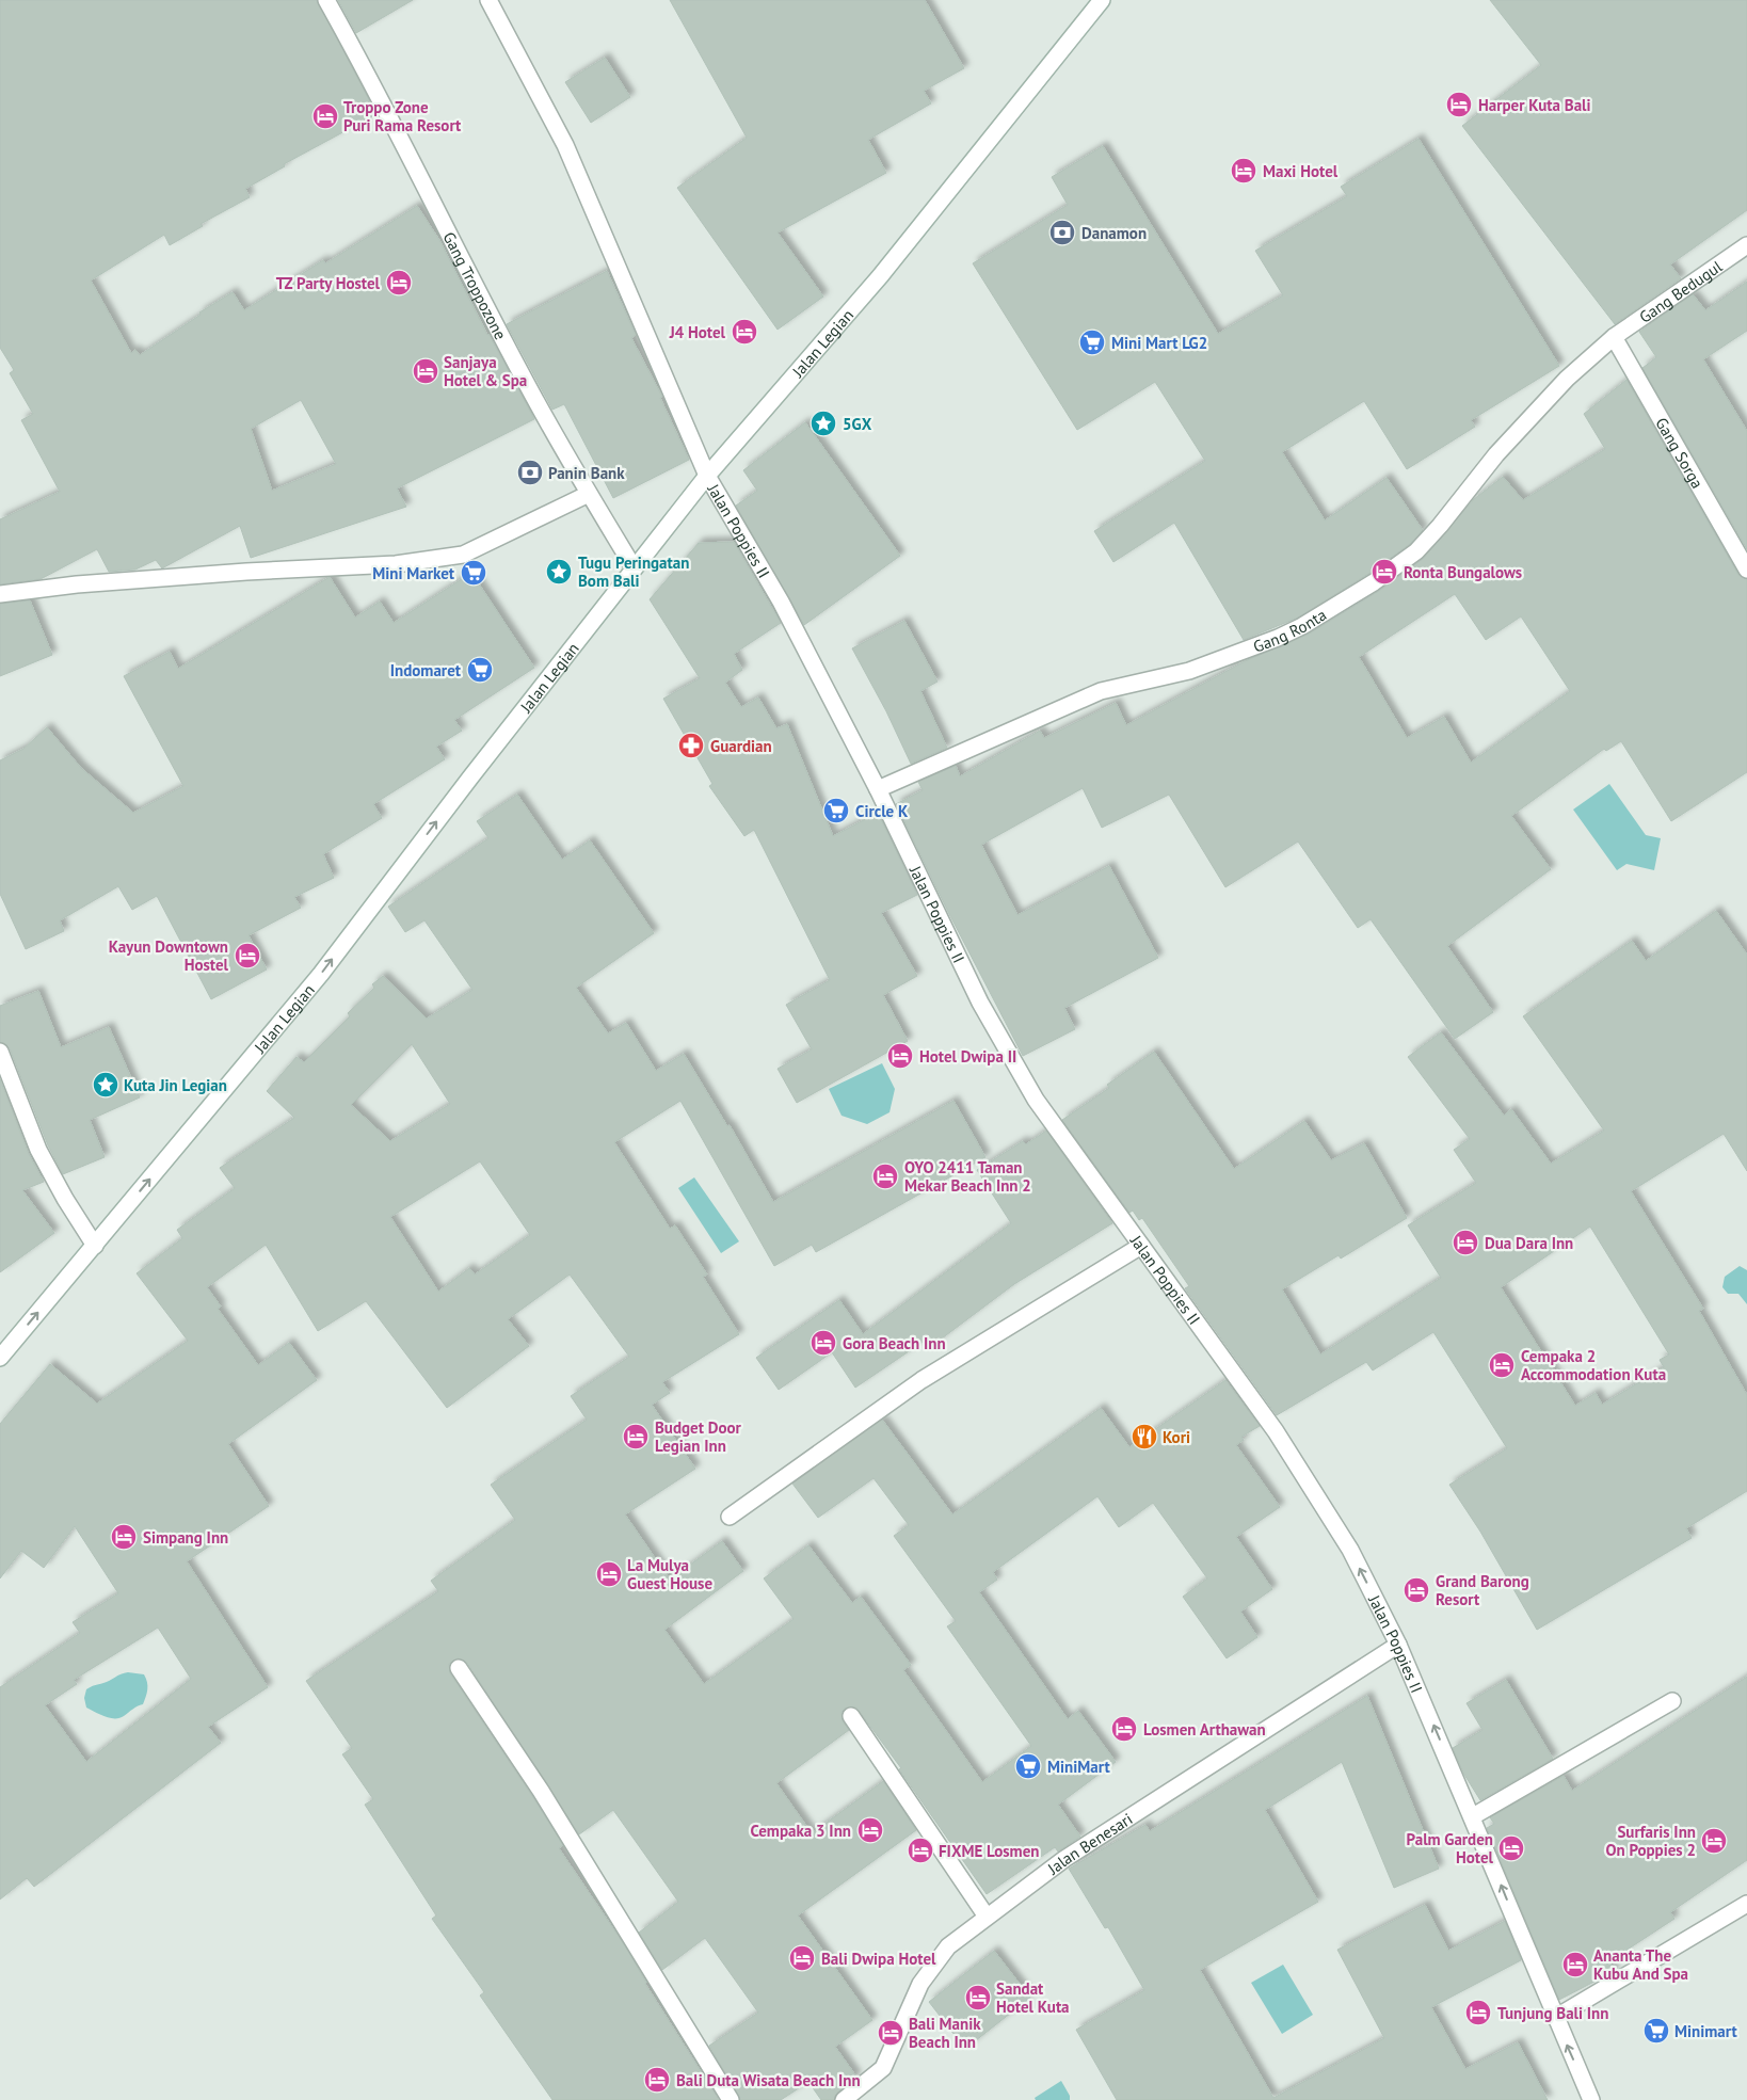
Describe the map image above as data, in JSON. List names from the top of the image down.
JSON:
{
  "streets": {
    "street": [
      "Gang Troppozone",
      "Gang Bedugul",
      "Jalan Legian",
      "Gang Sorga",
      "Jalan Poppies II",
      "Gang Ronta",
      "Jalan Benesari"
    ]
  },
  "crossings": [
    ["Gang Troppozone", "Jalan Legian"],
    ["Gang Bedugul", "Gang Sorga"],
    ["Gang Bedugul", "Gang Ronta"],
    ["Jalan Legian", "Jalan Poppies II"],
    ["Gang Sorga", "Gang Ronta"],
    ["Jalan Poppies II", "Gang Ronta"],
    ["Jalan Poppies II", "Jalan Benesari"]
  ],
  "one_way": ["Jalan Legian", "Jalan Poppies II"],
  "places": {
    "hotel": [
      "Harper Kuta Bali",
      "Troppo Zone Puri Rama Resort",
      "Maxi Hotel",
      "TZ Party Hostel",
      "J4 Hotel",
      "Sanjaya Hotel & Spa",
      "Ronta Bungalows",
      "Kayun Downtown Hostel",
      "Hotel Dwipa II",
      "OYO 2411 Taman Mekar Beach Inn 2",
      "Dua Dara Inn",
      "Gora Beach Inn",
      "Cempaka 2 Accommodation Kuta",
      "Budget Door Legian Inn",
      "Simpang Inn",
      "La Mulya Guest House",
      "Grand Barong Resort",
      "Losmen Arthawan",
      "Cempaka 3 Inn",
      "Surfaris Inn On Poppies 2",
      "Palm Garden Hotel",
      "FIXME Losmen",
      "Bali Dwipa Hotel",
      "Ananta The Kubu And Spa",
      "Sandat Hotel Kuta",
      "Tunjung Bali Inn",
      "Bali Manik Beach Inn",
      "Bali Duta Wisata Beach Inn"
    ],
    "bank": ["Danamon", "Panin Bank"],
    "supermarket": [
      "Mini Mart LG2",
      "Mini Market",
      "Indomaret",
      "Circle K",
      "MiniMart",
      "Minimart"
    ],
    "place": ["5GX", "Tugu Peringatan Bom Bali", "Kuta Jin Legian"],
    "pharmacy": ["Guardian"],
    "restaurant": ["Kori"]
  }
}
